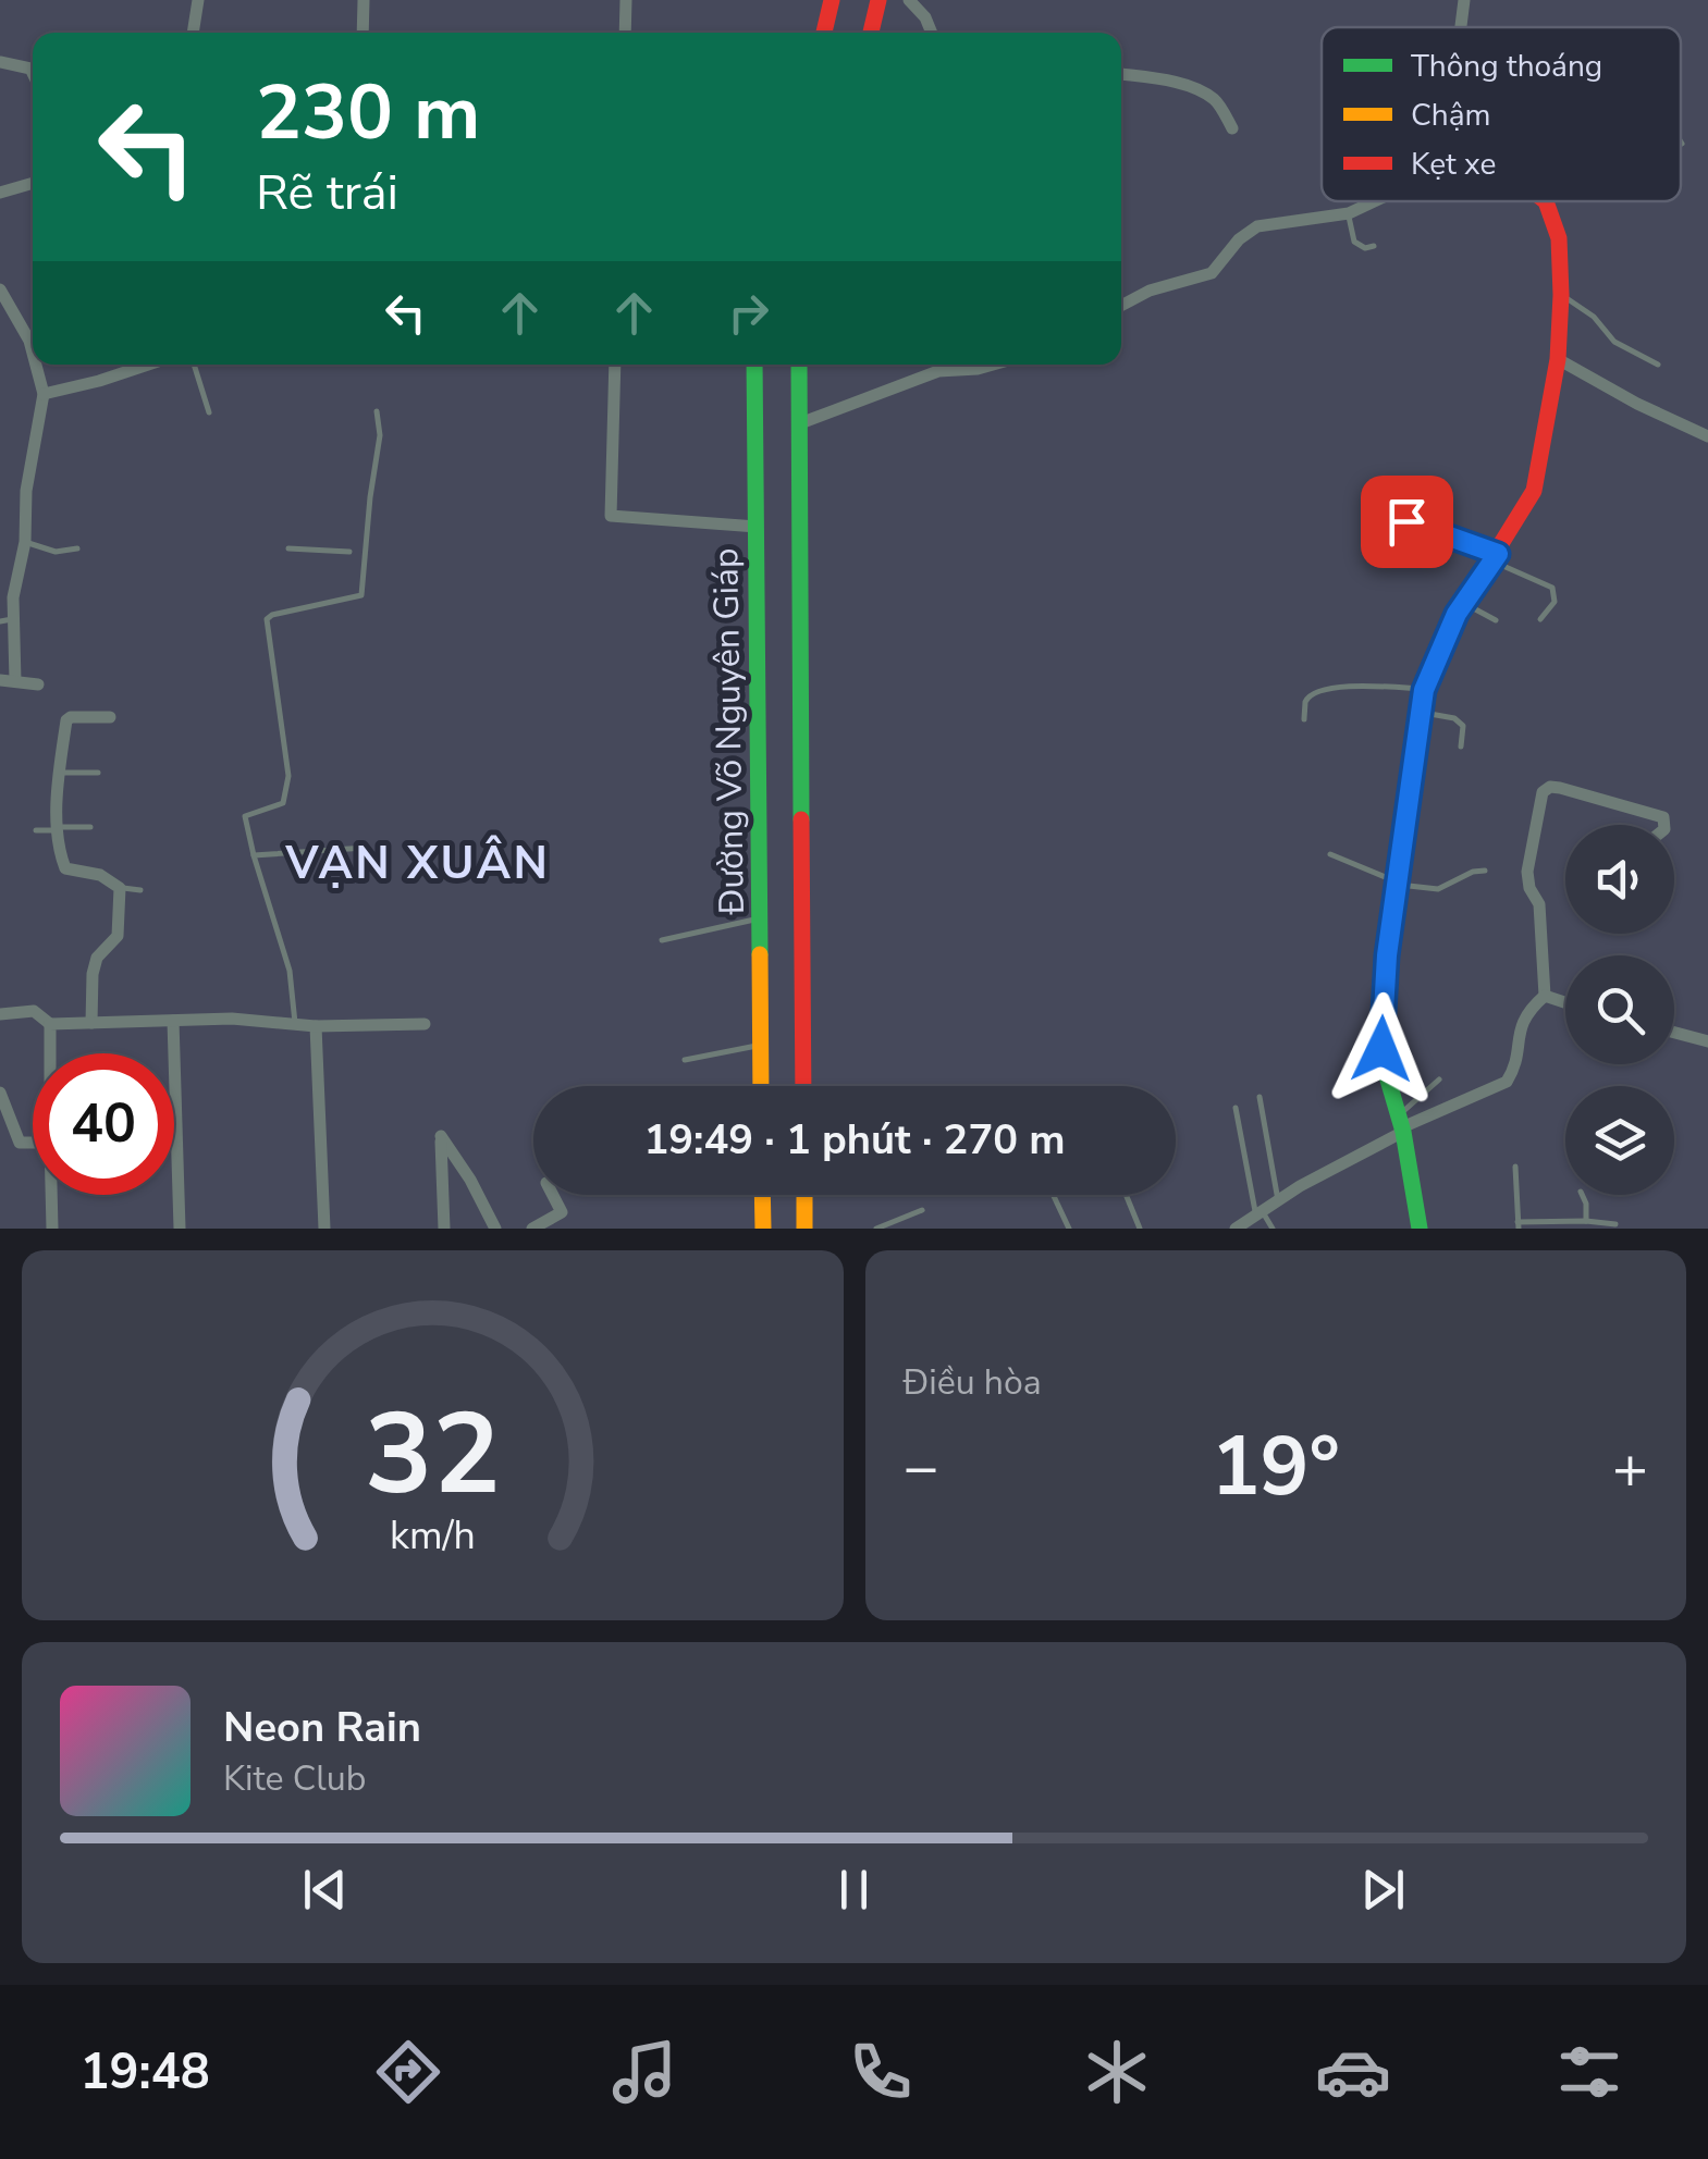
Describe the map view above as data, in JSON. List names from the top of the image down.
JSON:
{
  "streets": {
    "main road": ["Đường Võ Nguyên Giáp"]
  },
  "districts": ["VẠN XUÂN"],
  "legend": ["Thông thoáng", "Chậm", "Kẹt xe"],
  "page": {
    "turn": ["230 m", "Rẽ trái"],
    "limit": "40",
    "trip": "19:49 · 1 phút · 270 m",
    "tile": "Điều hòa",
    "heat": ["−", "19°", "+"],
    "song": ["Neon Rain", "Kite Club"],
    "tabs": "19:48",
    "gauge": ["32", "km/h"]
  }
}
